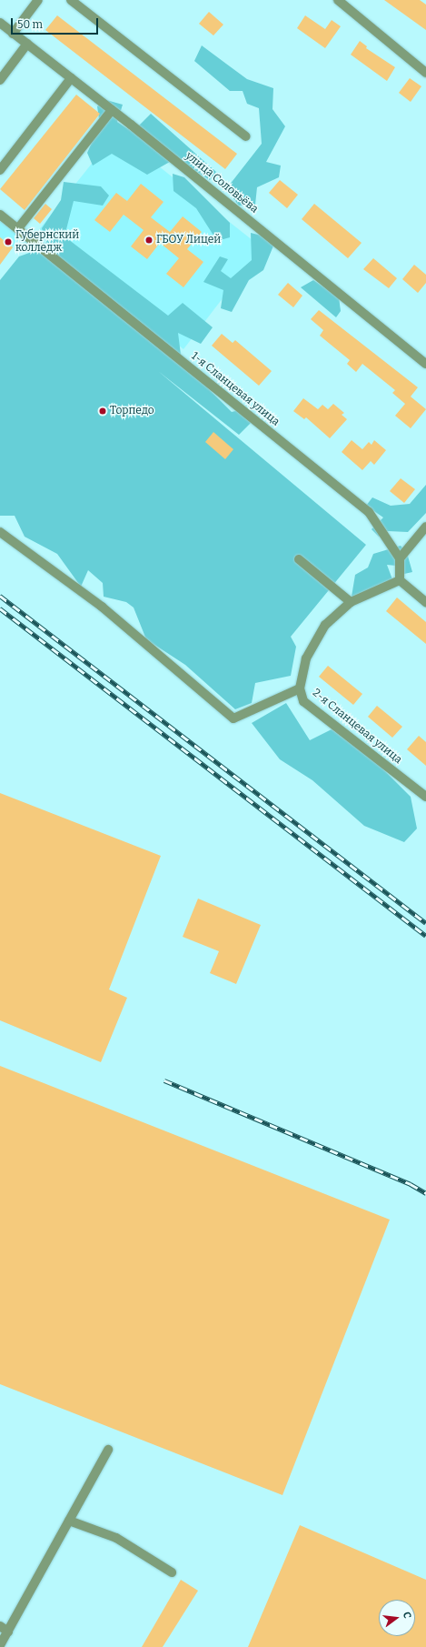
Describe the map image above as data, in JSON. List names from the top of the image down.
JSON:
{
  "streets": {
    "street": ["улица Соловьёва", "1-я Сланцевая улица", "2-я Сланцевая улица"]
  },
  "places": ["ГБОУ Лицей", "Губернский колледж", "Торпедо"],
  "scale_bar": "50 m",
  "north": "right"
}
